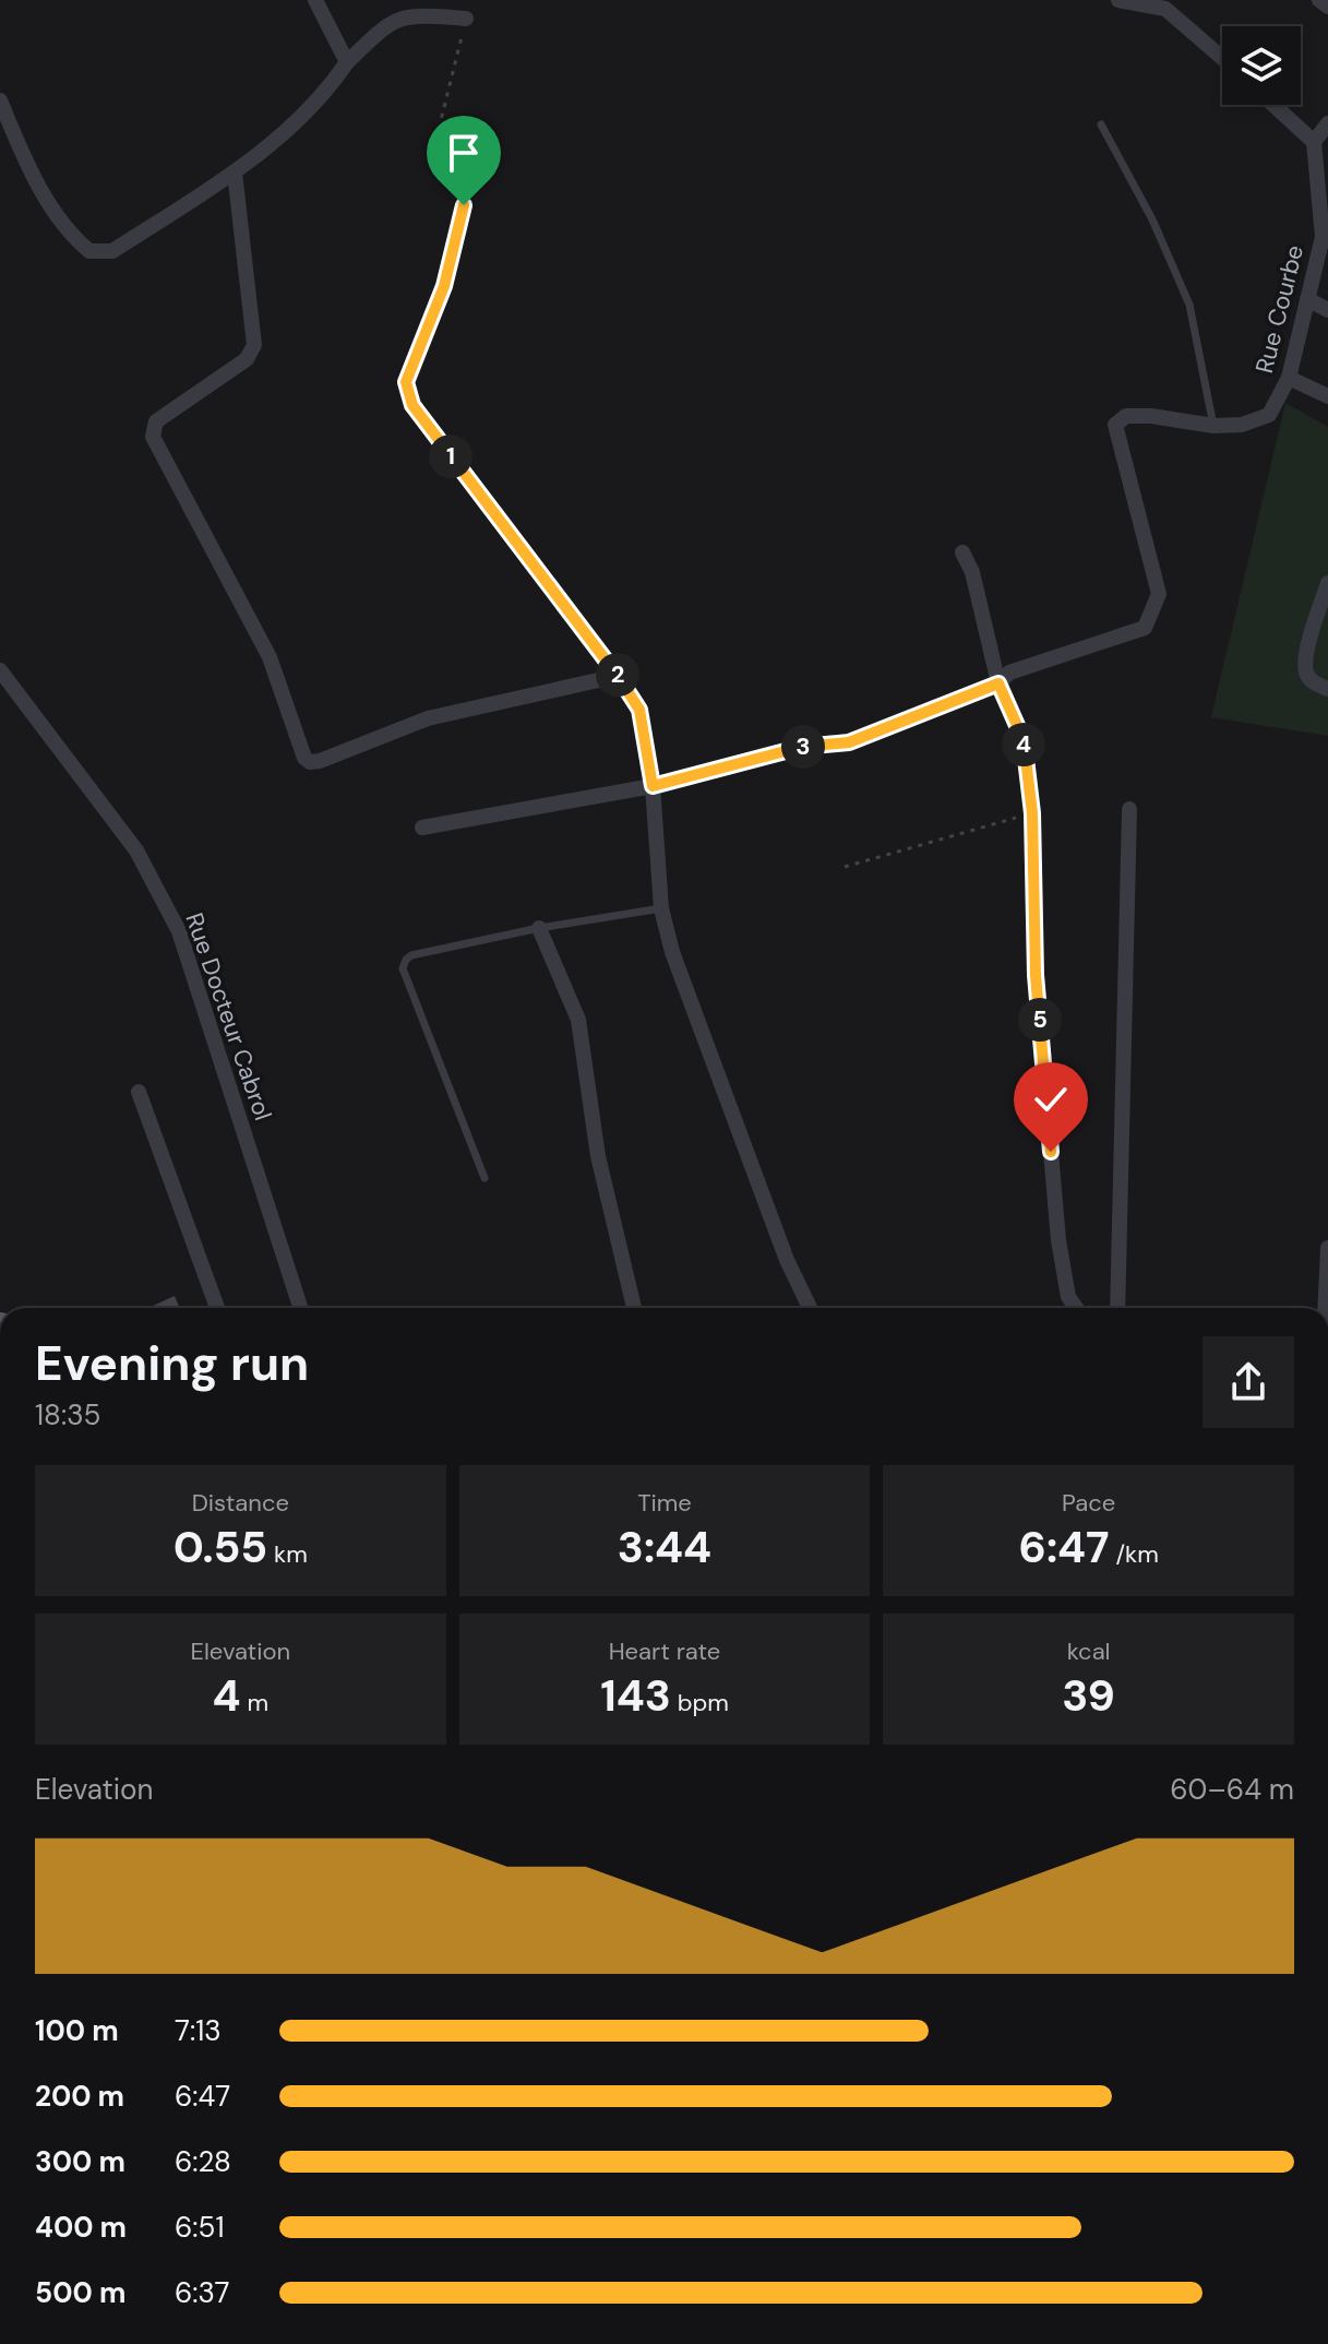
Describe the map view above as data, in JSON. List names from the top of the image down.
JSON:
{
  "streets": {
    "street": ["Rue Courbe", "Rue Docteur Cabrol"]
  },
  "page": {
    "pins": [
      "1",
      "2",
      "4",
      "3",
      "5"
    ],
    "heading": ["Evening run", "18:35"],
    "stats": [
      ["Distance", "0.55 km"],
      ["Time", "3:44"],
      ["Pace", "6:47 /km"],
      ["Elevation", "4 m"],
      ["Heart rate", "143 bpm"],
      ["kcal", "39"]
    ],
    "chart": ["Elevation", "60–64 m"],
    "list": [
      {
        "name": "100 m",
        "note": "7:13"
      },
      {
        "name": "200 m",
        "note": "6:47"
      },
      {
        "name": "300 m",
        "note": "6:28"
      },
      {
        "name": "400 m",
        "note": "6:51"
      },
      {
        "name": "500 m",
        "note": "6:37"
      }
    ]
  }
}
